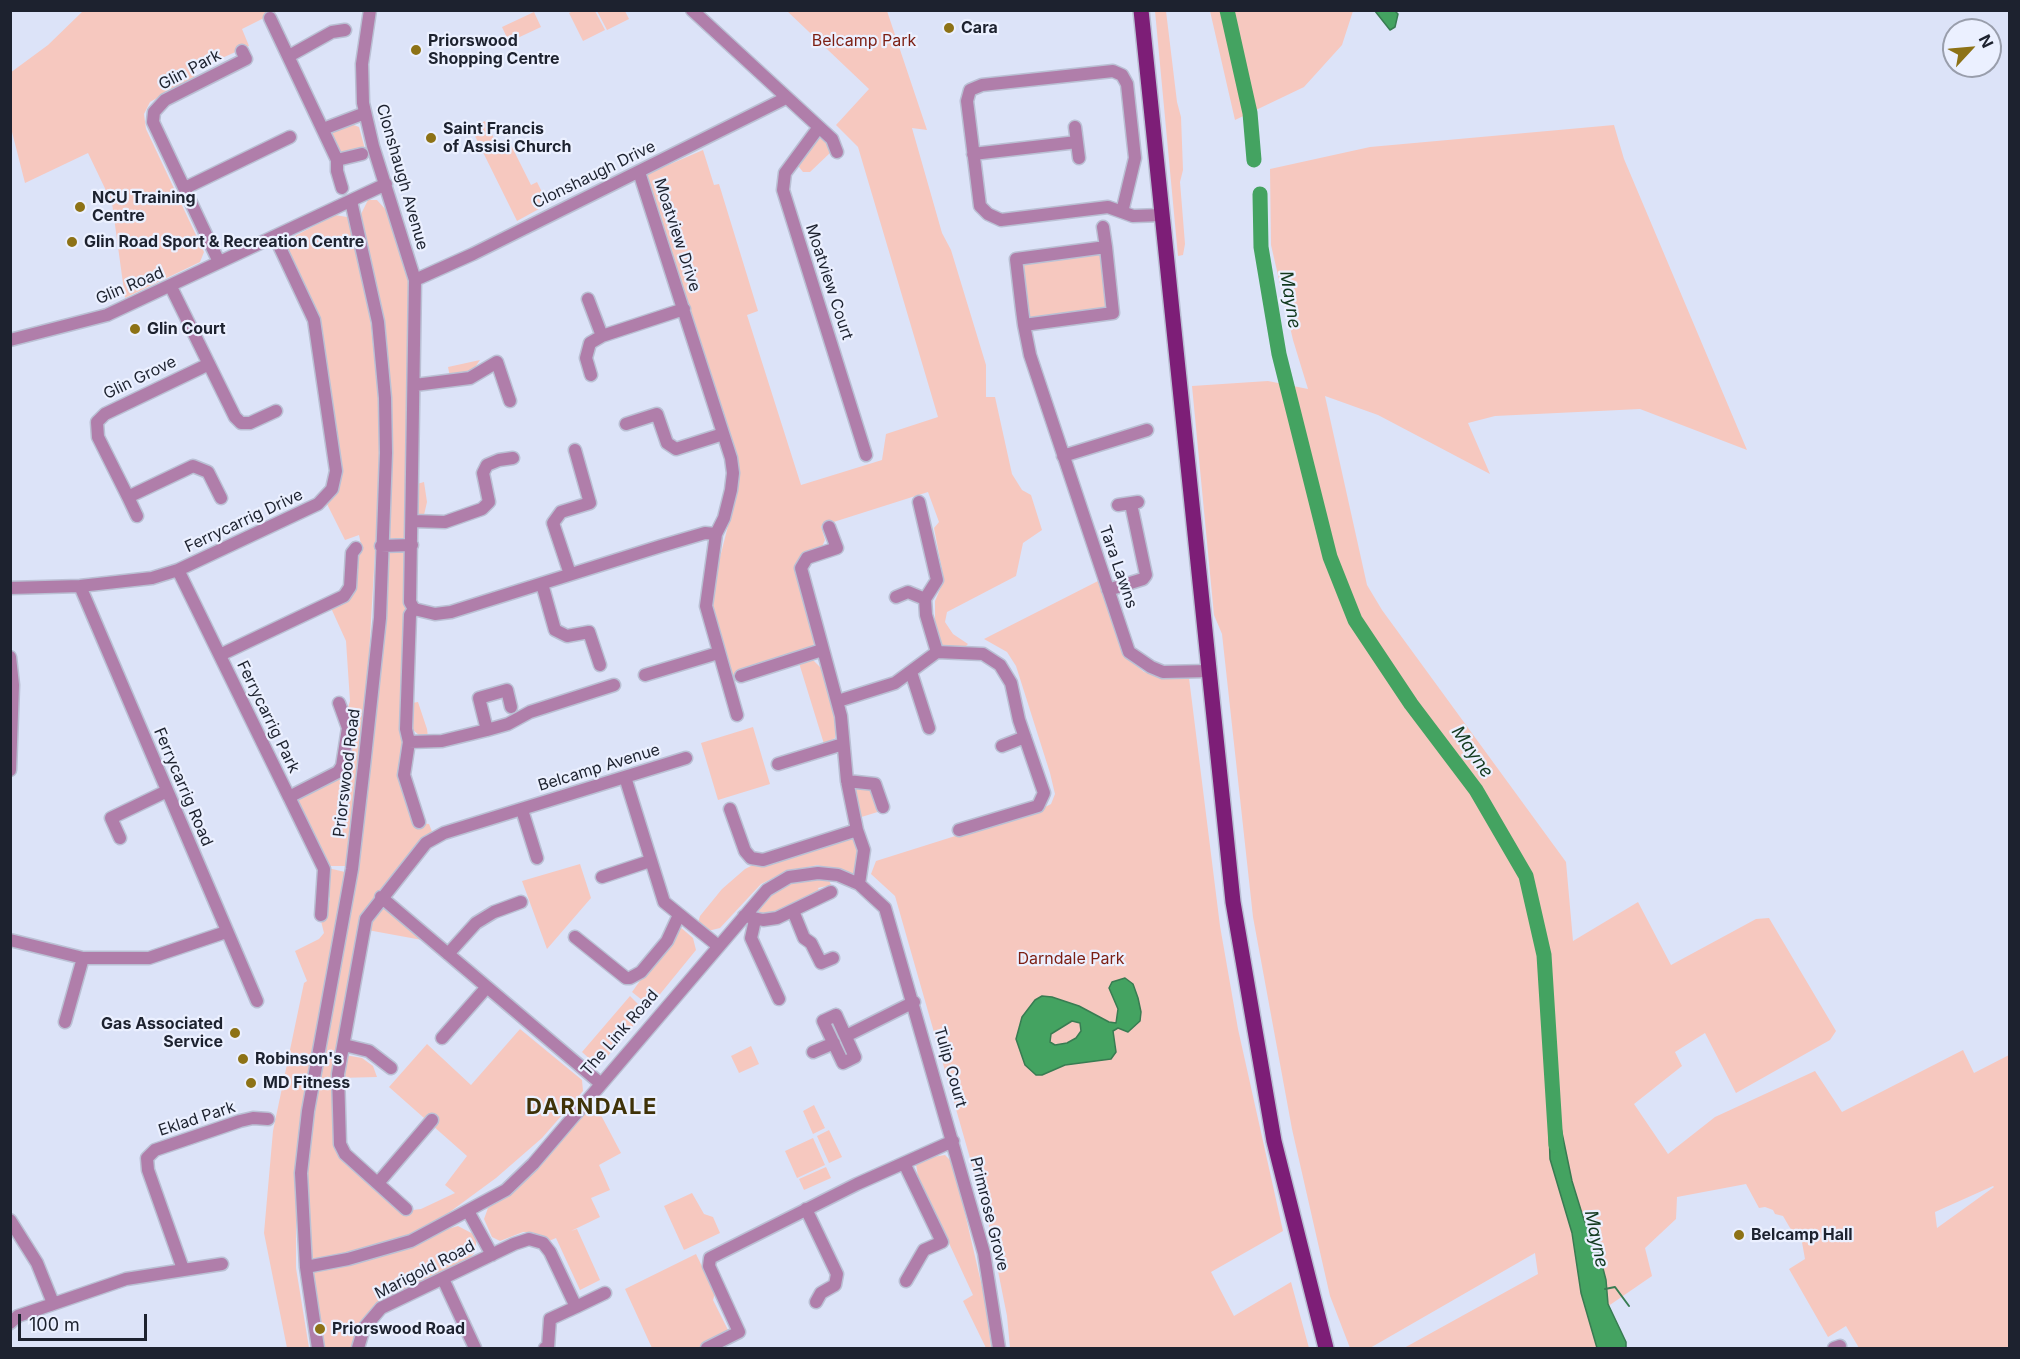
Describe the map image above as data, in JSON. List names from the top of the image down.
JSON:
{
  "streets": {
    "street": [
      "Glin Park",
      "Clonshaugh Drive",
      "Clonshaugh Avenue",
      "Moatview Drive",
      "Moatview Court",
      "Glin Road",
      "Glin Grove",
      "Ferrycarrig Drive",
      "Tara Lawns",
      "Ferrycarrig Park",
      "Belcamp Avenue",
      "Priorswood Road",
      "Ferrycarrig Road",
      "The Link Road",
      "Tulip Court",
      "Eklad Park",
      "Primrose Grove",
      "Marigold Road"
    ]
  },
  "crossings": [
    ["Glin Park", "Glin Road"],
    ["Clonshaugh Drive", "Clonshaugh Avenue"],
    ["Clonshaugh Drive", "Moatview Drive"],
    ["Clonshaugh Avenue", "Glin Road"],
    ["Glin Road", "Ferrycarrig Drive"],
    ["Glin Road", "Priorswood Road"],
    ["Ferrycarrig Drive", "Ferrycarrig Park"],
    ["Ferrycarrig Drive", "Ferrycarrig Road"],
    ["Priorswood Road", "The Link Road"],
    ["The Link Road", "Tulip Court"],
    ["The Link Road", "Marigold Road"],
    ["Tulip Court", "Primrose Grove"]
  ],
  "districts": ["DARNDALE"],
  "water": ["Mayne"],
  "parks": ["Belcamp Park", "Darndale Park"],
  "places": [
    "Cara",
    "Priorswood Shopping Centre",
    "Saint Francis of Assisi Church",
    "NCU Training Centre",
    "Glin Road Sport & Recreation Centre",
    "Glin Court",
    "Gas Associated Service",
    "Robinson's",
    "MD Fitness",
    "Belcamp Hall",
    "Priorswood Road"
  ],
  "scale_bar": "100 m",
  "north": "top right"
}
